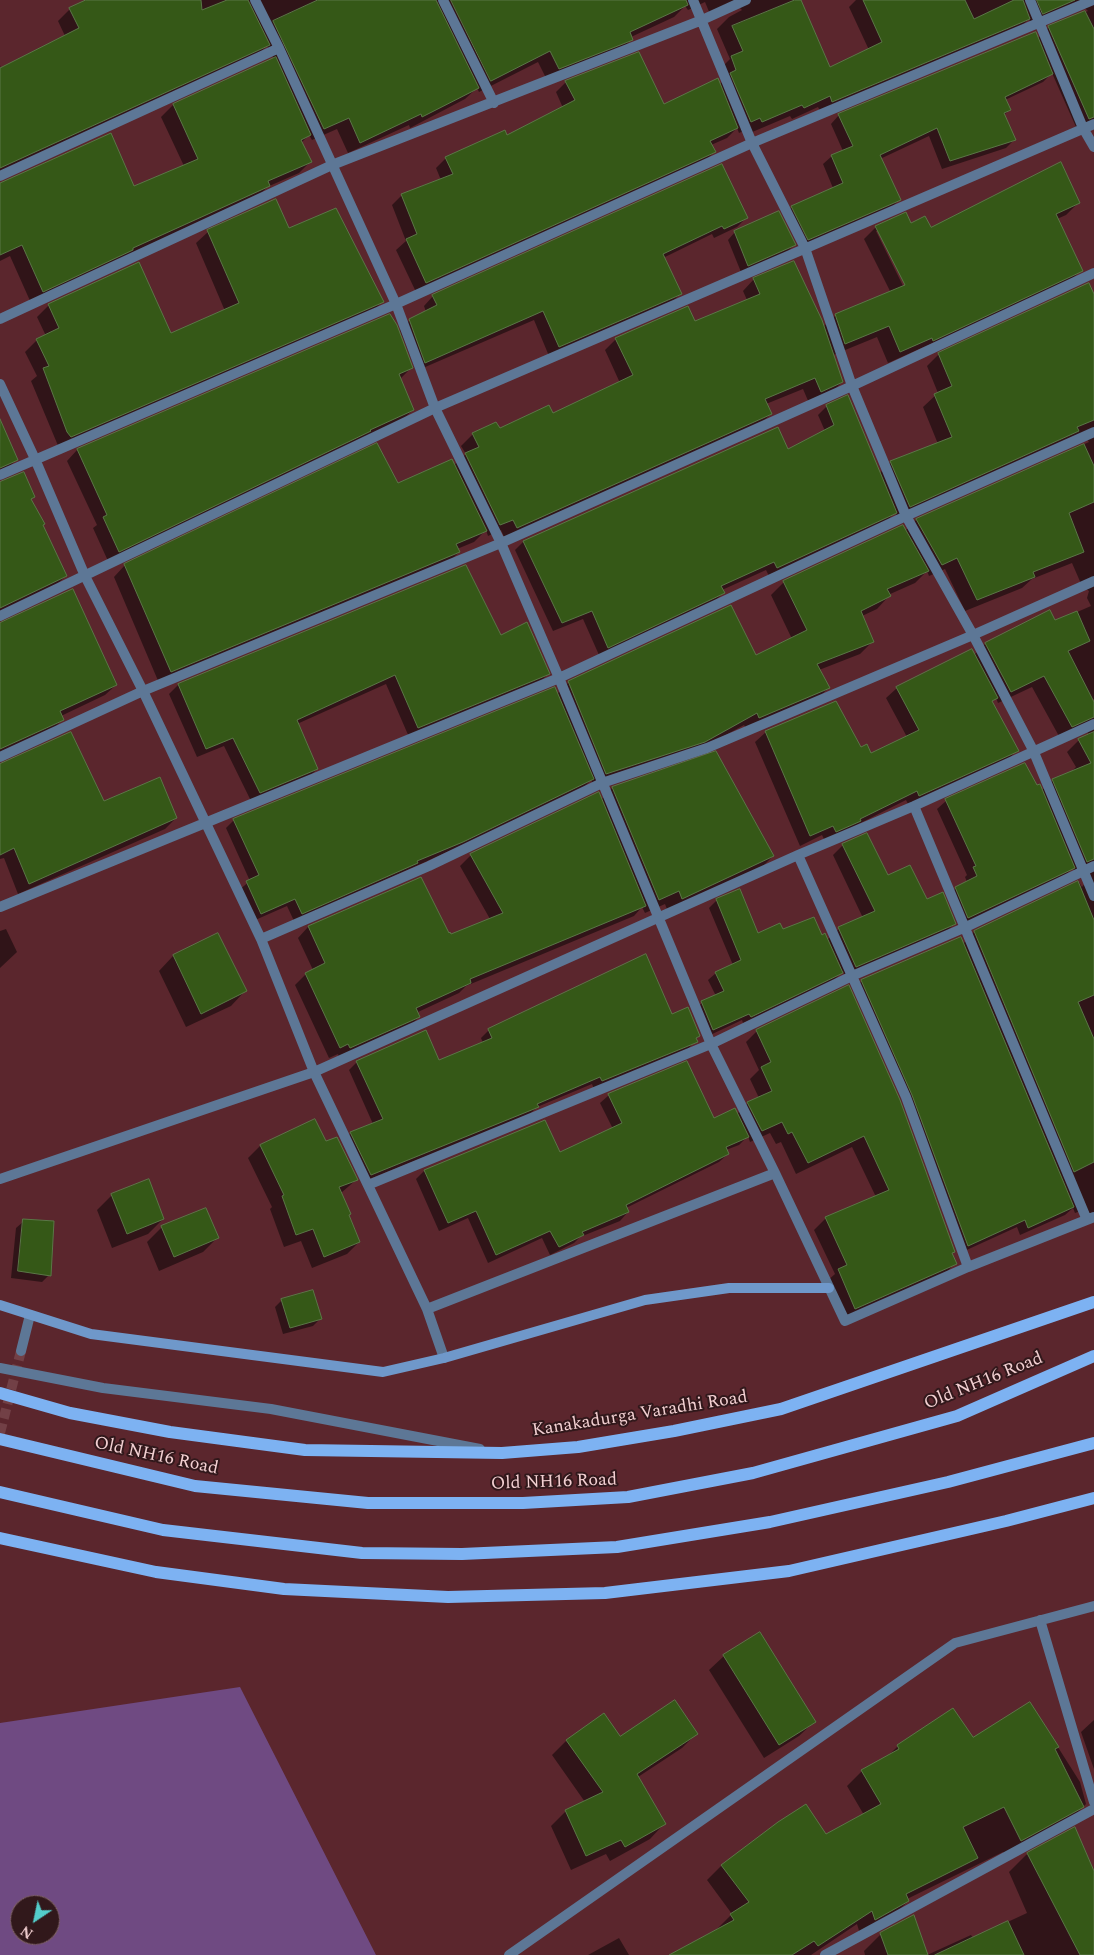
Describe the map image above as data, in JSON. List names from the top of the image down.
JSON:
{
  "streets": {
    "main road": ["Old NH16 Road", "Kanakadurga Varadhi Road"]
  },
  "north": "bottom left"
}
